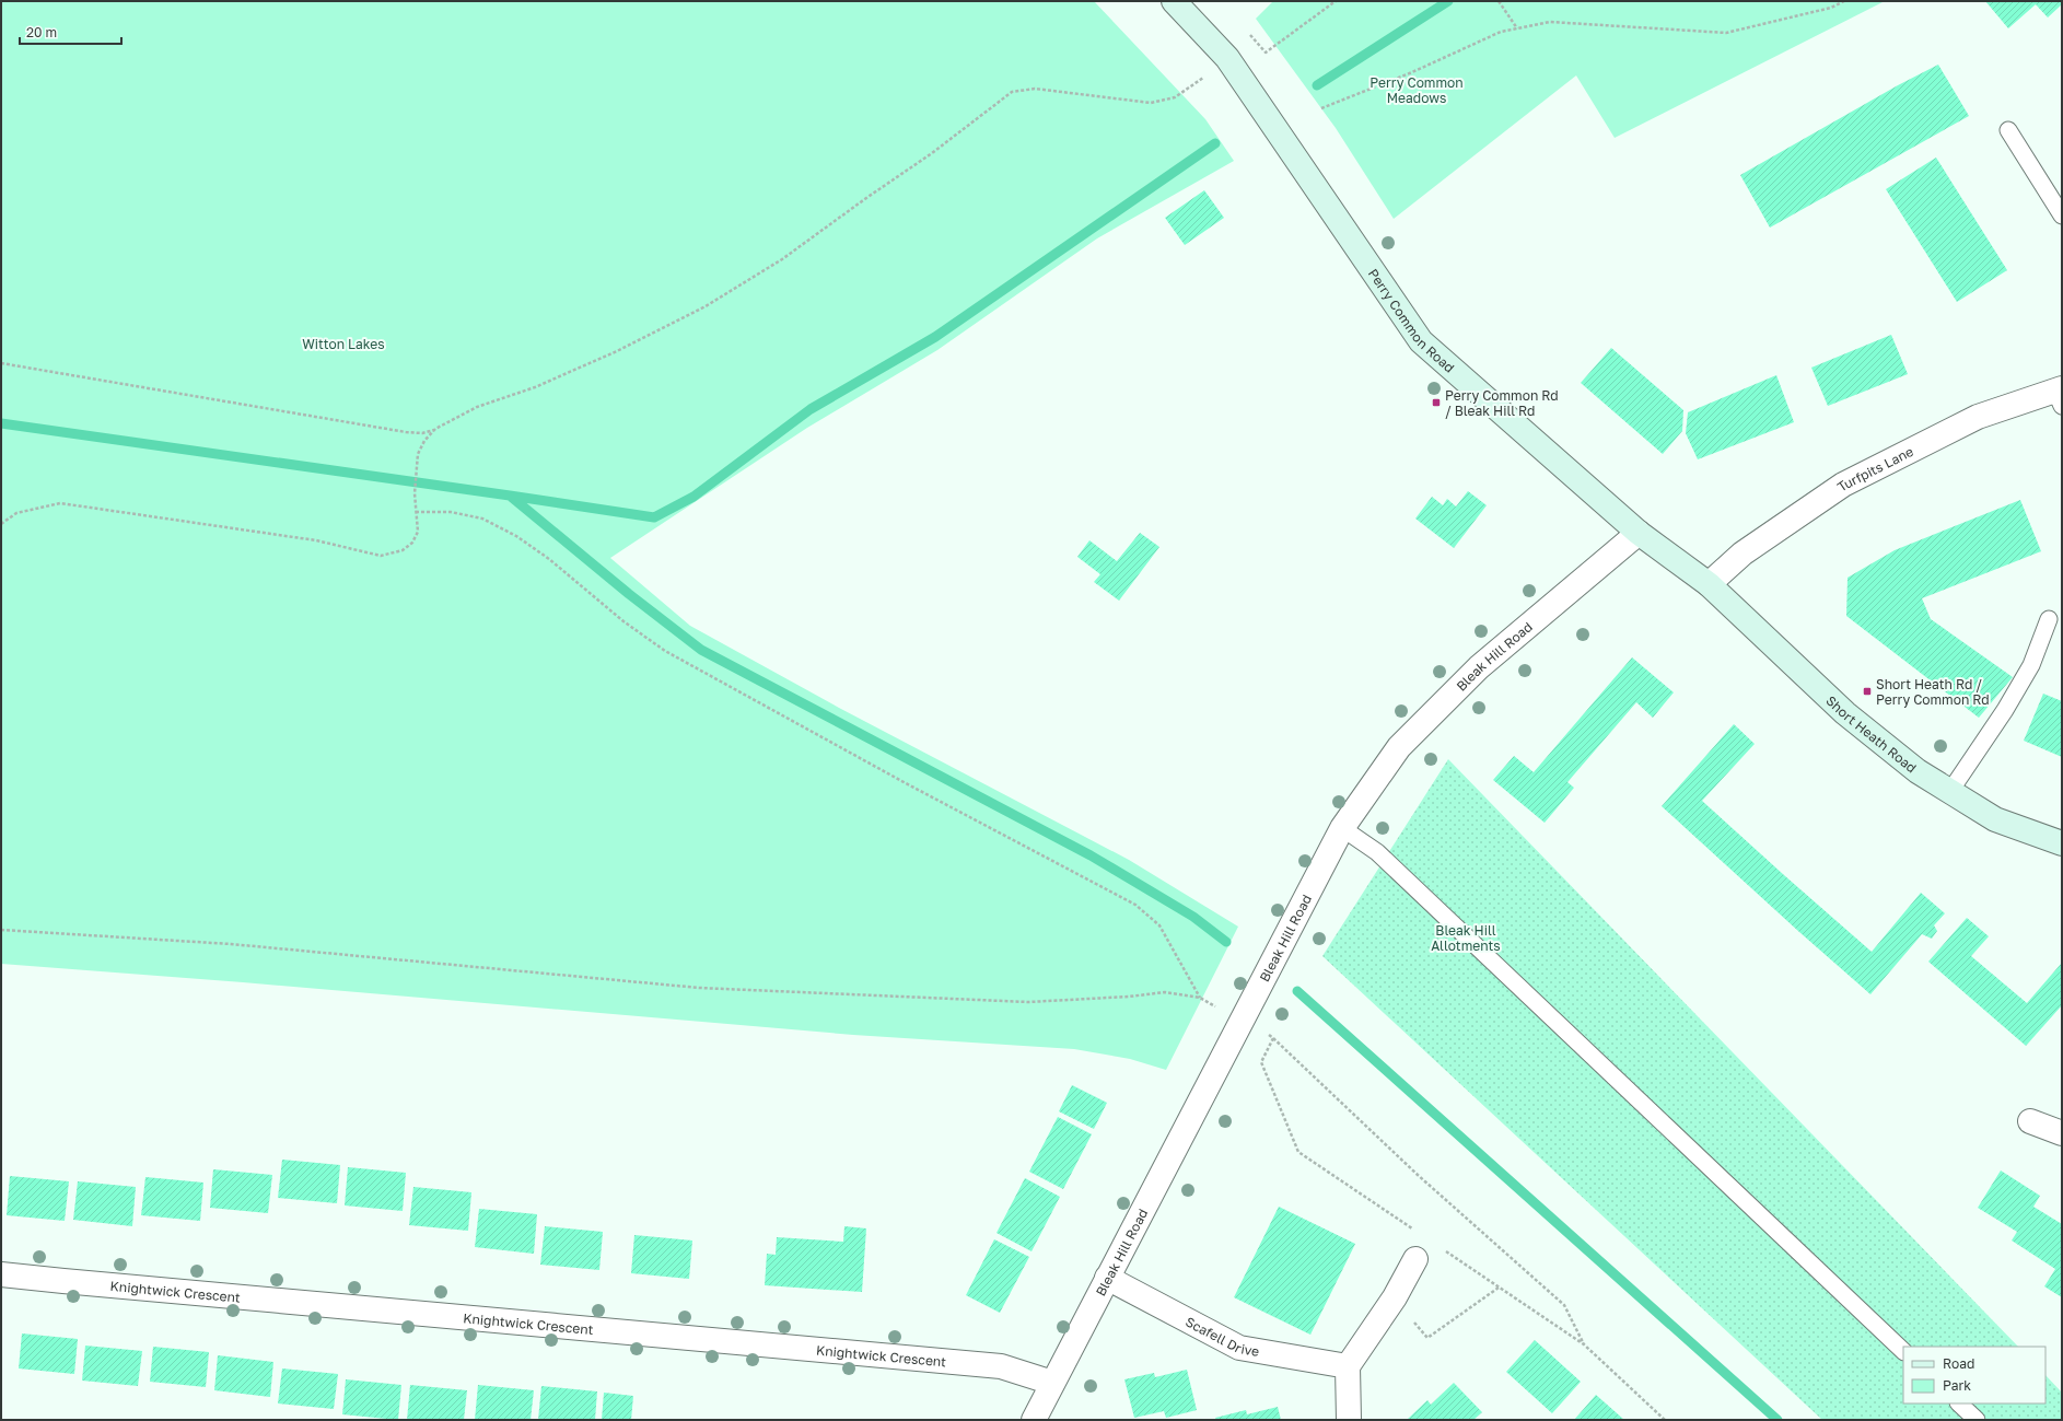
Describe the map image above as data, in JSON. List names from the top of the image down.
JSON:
{
  "streets": {
    "street": [
      "Perry Common Road",
      "Turfpits Lane",
      "Bleak Hill Road",
      "Short Heath Road",
      "Knightwick Crescent",
      "Scafell Drive"
    ]
  },
  "crossings": [
    ["Perry Common Road", "Turfpits Lane"],
    ["Perry Common Road", "Bleak Hill Road"],
    ["Perry Common Road", "Short Heath Road"],
    ["Turfpits Lane", "Short Heath Road"],
    ["Bleak Hill Road", "Knightwick Crescent"],
    ["Bleak Hill Road", "Scafell Drive"]
  ],
  "parks": ["Perry Common Meadows", "Witton Lakes", "Bleak Hill Allotments"],
  "places": {
    "transit": ["Perry Common Rd / Bleak Hill Rd", "Short Heath Rd / Perry Common Rd"]
  },
  "legend": ["Road", "Park"],
  "scale_bar": "20 m"
}
